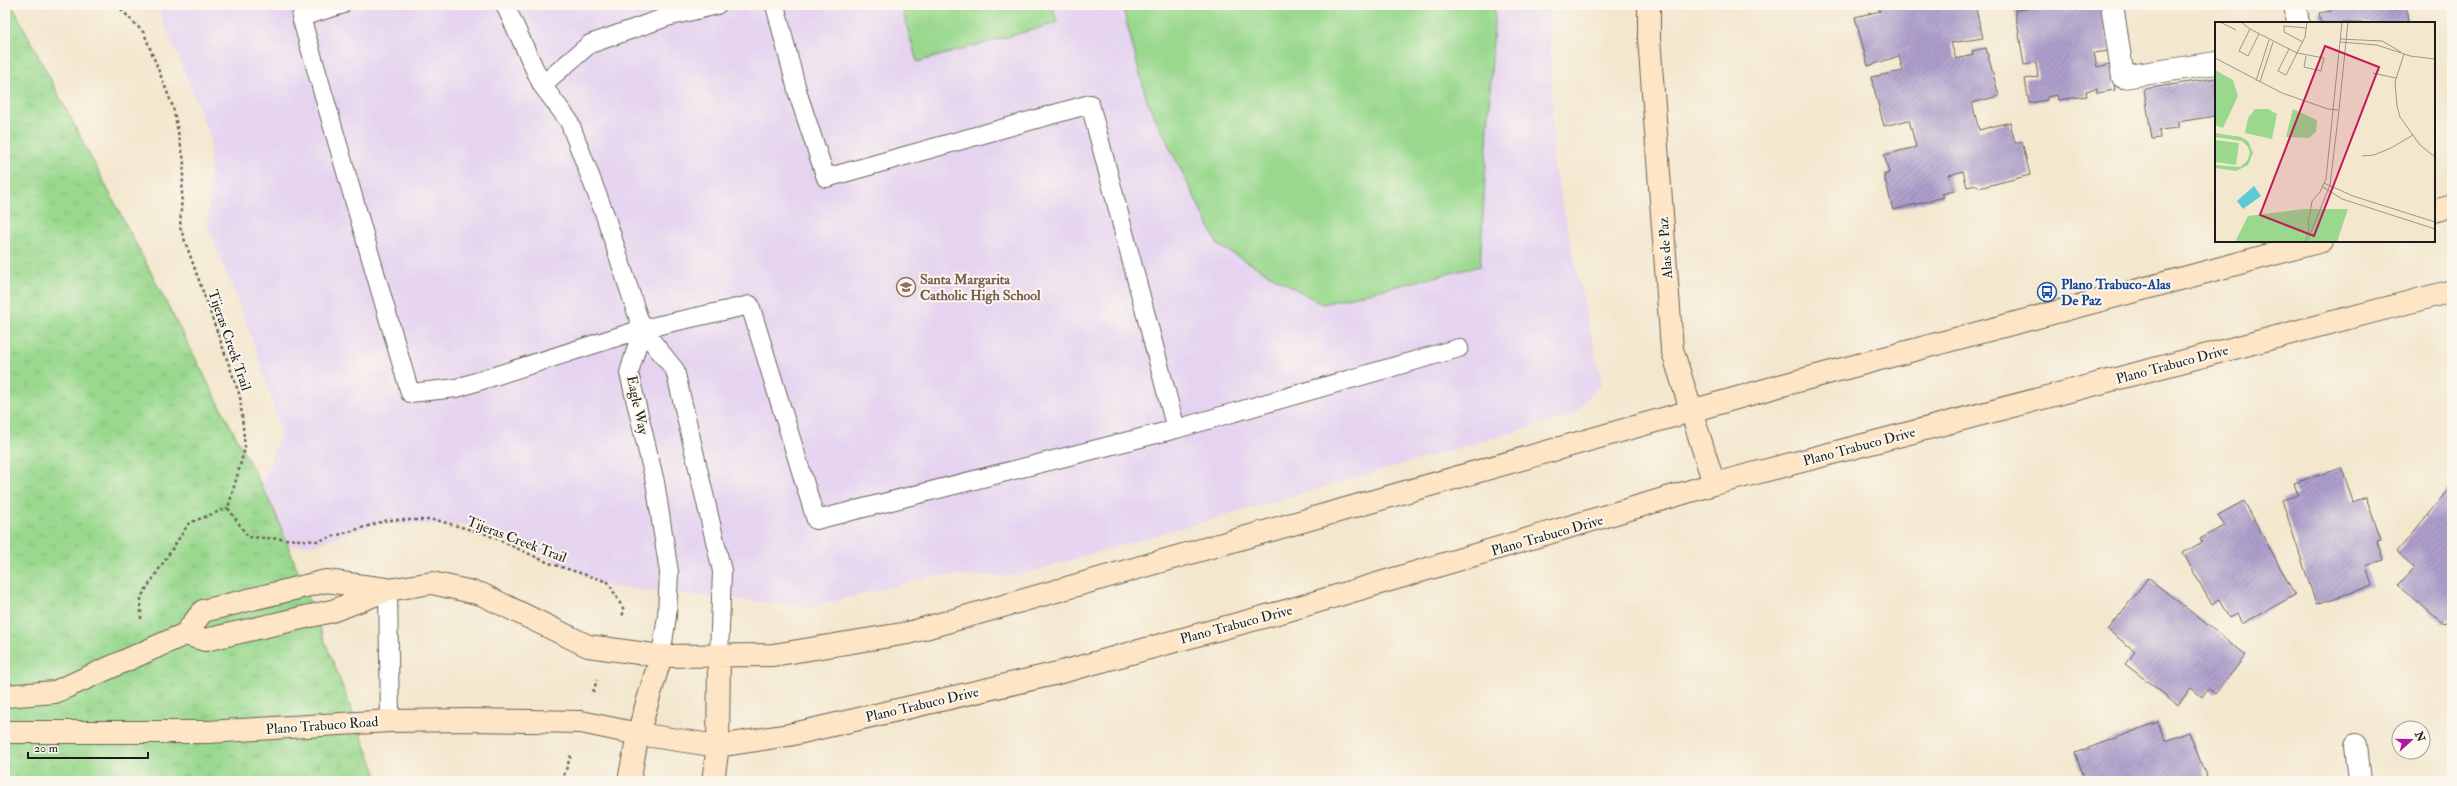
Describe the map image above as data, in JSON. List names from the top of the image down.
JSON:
{
  "streets": {
    "street": ["Alas de Paz", "Plano Trabuco Drive", "Plano Trabuco Road"],
    "lane": ["Eagle Way"],
    "path": ["Tijeras Creek Trail"]
  },
  "crossings": [
    ["Alas de Paz", "Plano Trabuco Drive"],
    ["Tijeras Creek Trail", "Plano Trabuco Road"],
    ["Plano Trabuco Drive", "Plano Trabuco Road"]
  ],
  "places": {
    "school or university": ["Santa Margarita Catholic High School"],
    "bus stop": ["Plano Trabuco-Alas De Paz"]
  },
  "scale_bar": "20 m",
  "north": "right"
}
